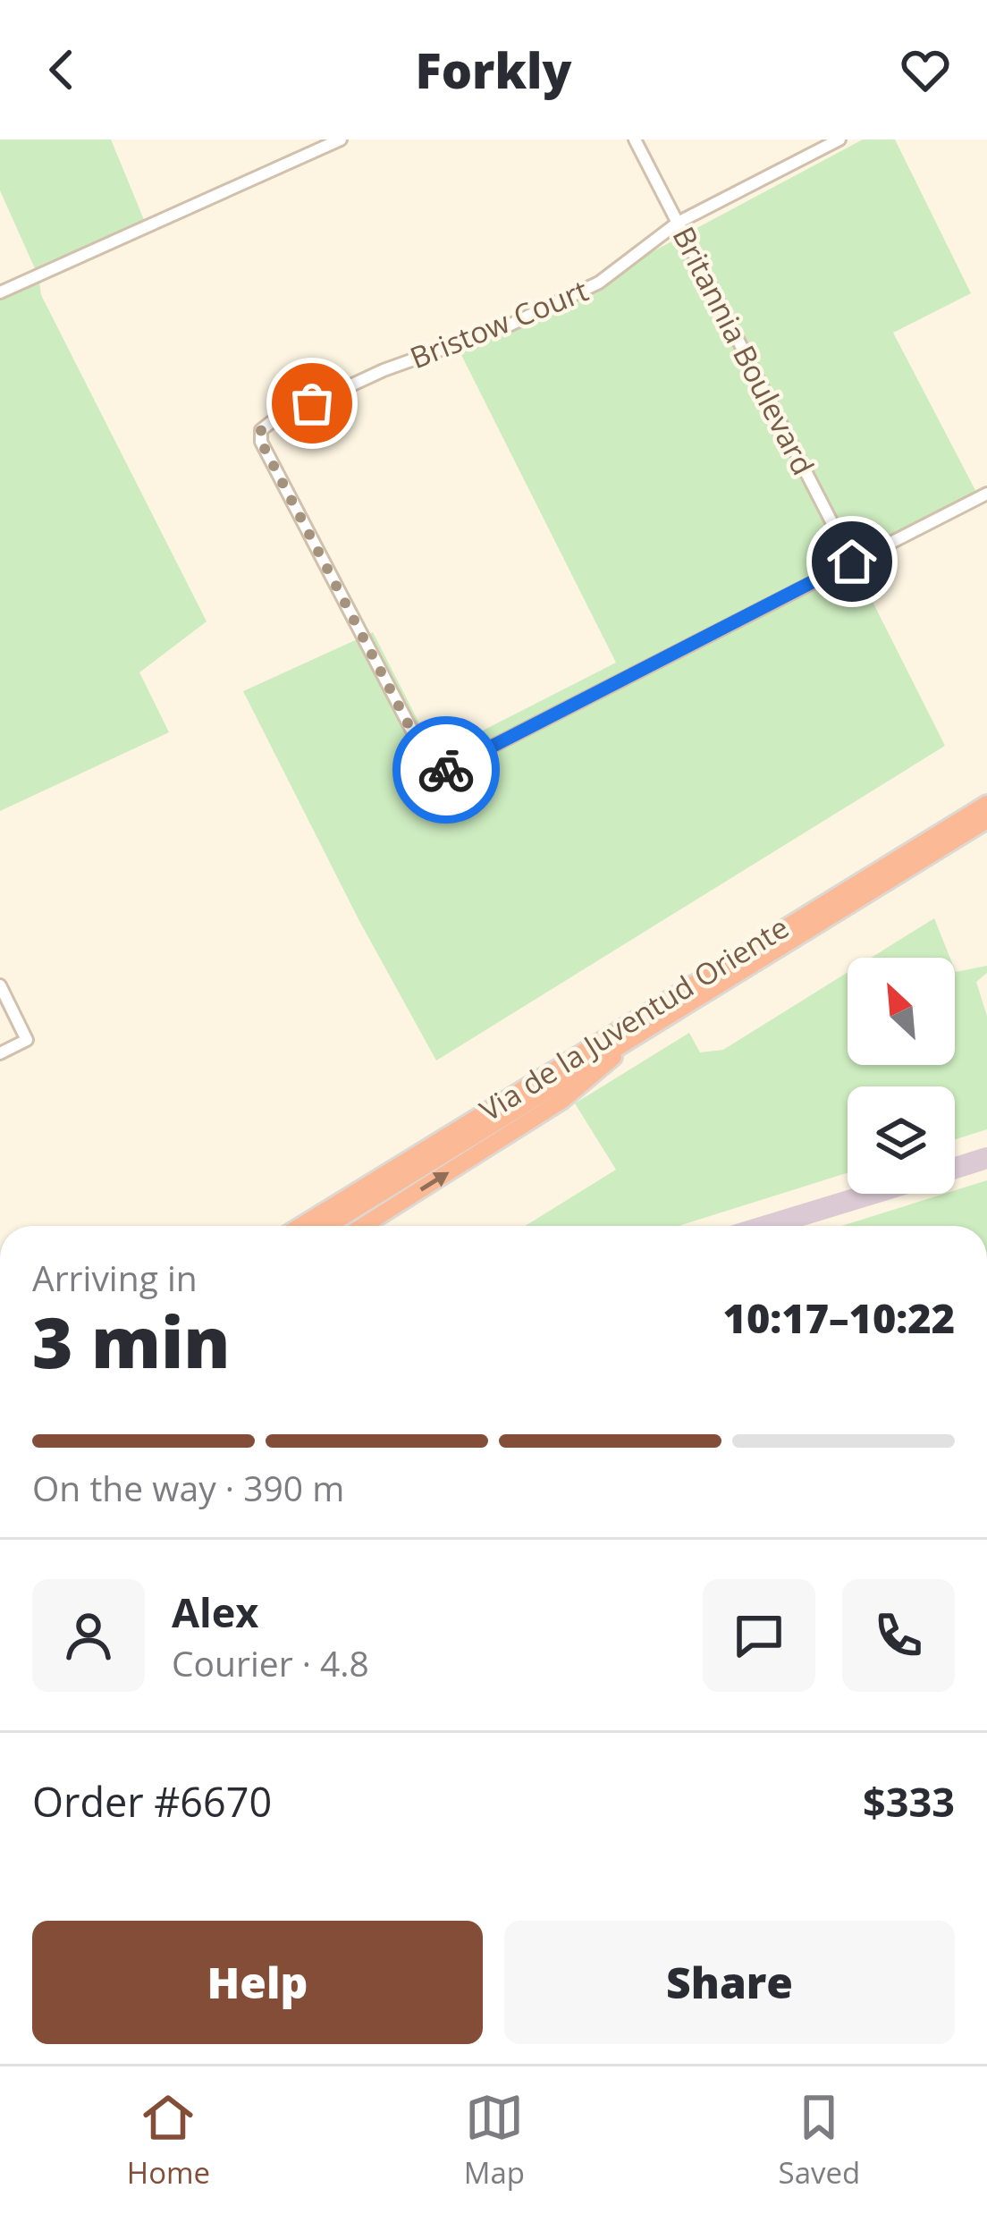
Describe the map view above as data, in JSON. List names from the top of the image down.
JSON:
{
  "streets": {
    "highway": ["Via de la Juventud Oriente"],
    "street": ["Bristow Court", "Britannia Boulevard"]
  },
  "crossings": [
    ["Bristow Court", "Britannia Boulevard"]
  ],
  "north": "top left",
  "page": {
    "header": "Forkly",
    "heading": ["3 min", "Arriving in", "10:17–10:22"],
    "panel": [
      "Alex",
      "Courier · 4.8",
      "Order #6670",
      "$333"
    ],
    "bar": "On the way · 390 m",
    "buttons": ["Help", "Share"],
    "tabs": ["Home", "Map", "Saved"]
  }
}
